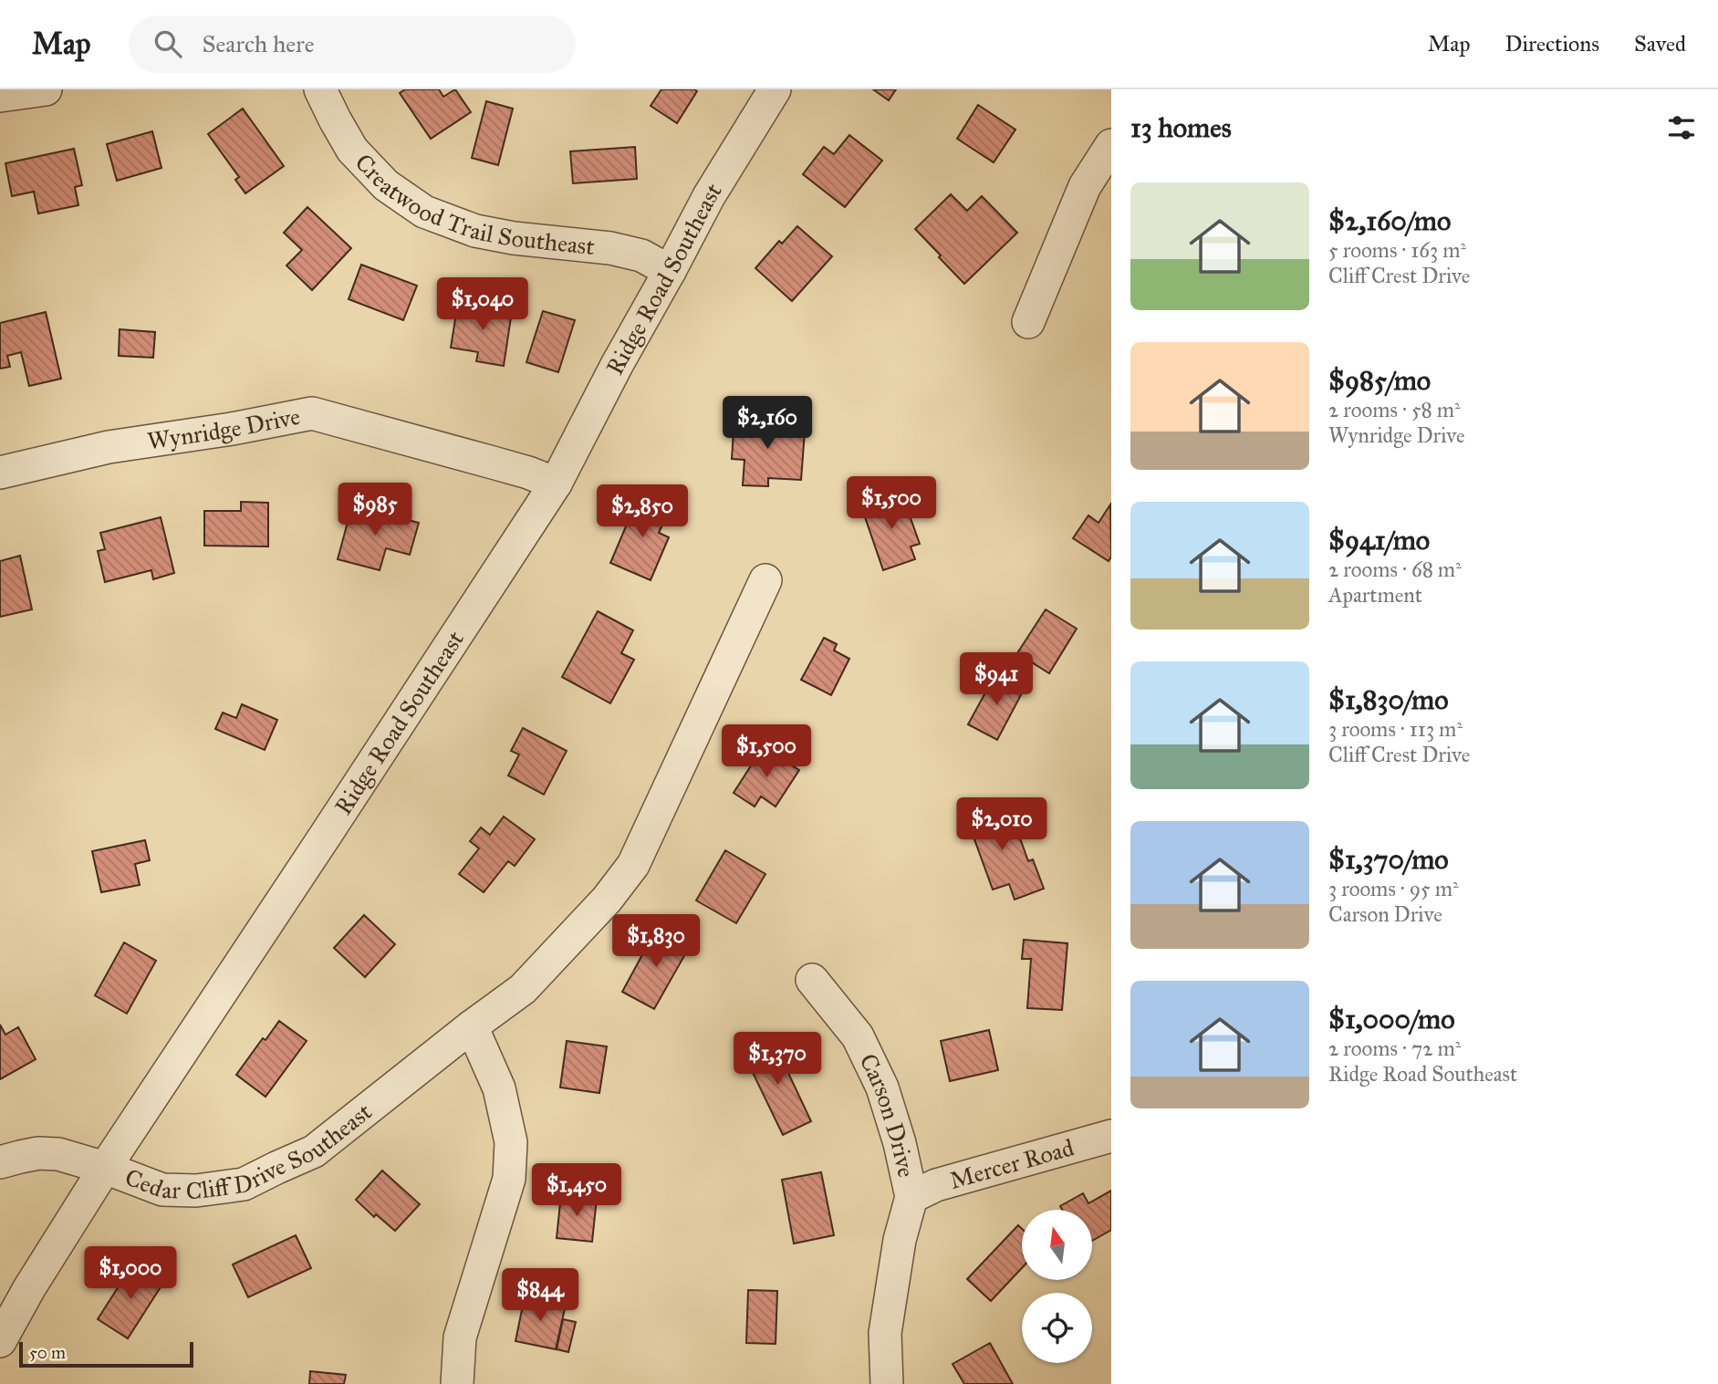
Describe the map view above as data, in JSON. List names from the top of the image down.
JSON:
{
  "streets": {
    "street": [
      "Creatwood Trail Southeast",
      "Ridge Road Southeast",
      "Wynridge Drive",
      "Carson Drive",
      "Cedar Cliff Drive Southeast",
      "Mercer Road"
    ]
  },
  "crossings": [
    ["Creatwood Trail Southeast", "Ridge Road Southeast"],
    ["Ridge Road Southeast", "Wynridge Drive"],
    ["Ridge Road Southeast", "Cedar Cliff Drive Southeast"],
    ["Carson Drive", "Mercer Road"]
  ],
  "scale_bar": "50 m",
  "north": "top",
  "page": {
    "header": "Map",
    "search": "Search here",
    "nav": ["Map", "Directions", "Saved"],
    "heading": "13 homes",
    "list": [
      {
        "name": "$2,160/mo",
        "note": "5 rooms · 163 m² · Cliff Crest Drive"
      },
      {
        "name": "$985/mo",
        "note": "2 rooms · 58 m² · Wynridge Drive"
      },
      {
        "name": "$941/mo",
        "note": "2 rooms · 68 m² · Apartment"
      },
      {
        "name": "$1,830/mo",
        "note": "3 rooms · 113 m² · Cliff Crest Drive"
      },
      {
        "name": "$1,370/mo",
        "note": "3 rooms · 95 m² · Carson Drive"
      },
      {
        "name": "$1,000/mo",
        "note": "2 rooms · 72 m² · Ridge Road Southeast"
      }
    ],
    "price": [
      "$1,040",
      "$2,160",
      "$1,500",
      "$985",
      "$2,850",
      "$941",
      "$1,500",
      "$2,010",
      "$1,830",
      "$1,370",
      "$1,450",
      "$1,000",
      "$844"
    ],
    "scale": "50 m"
  }
}
